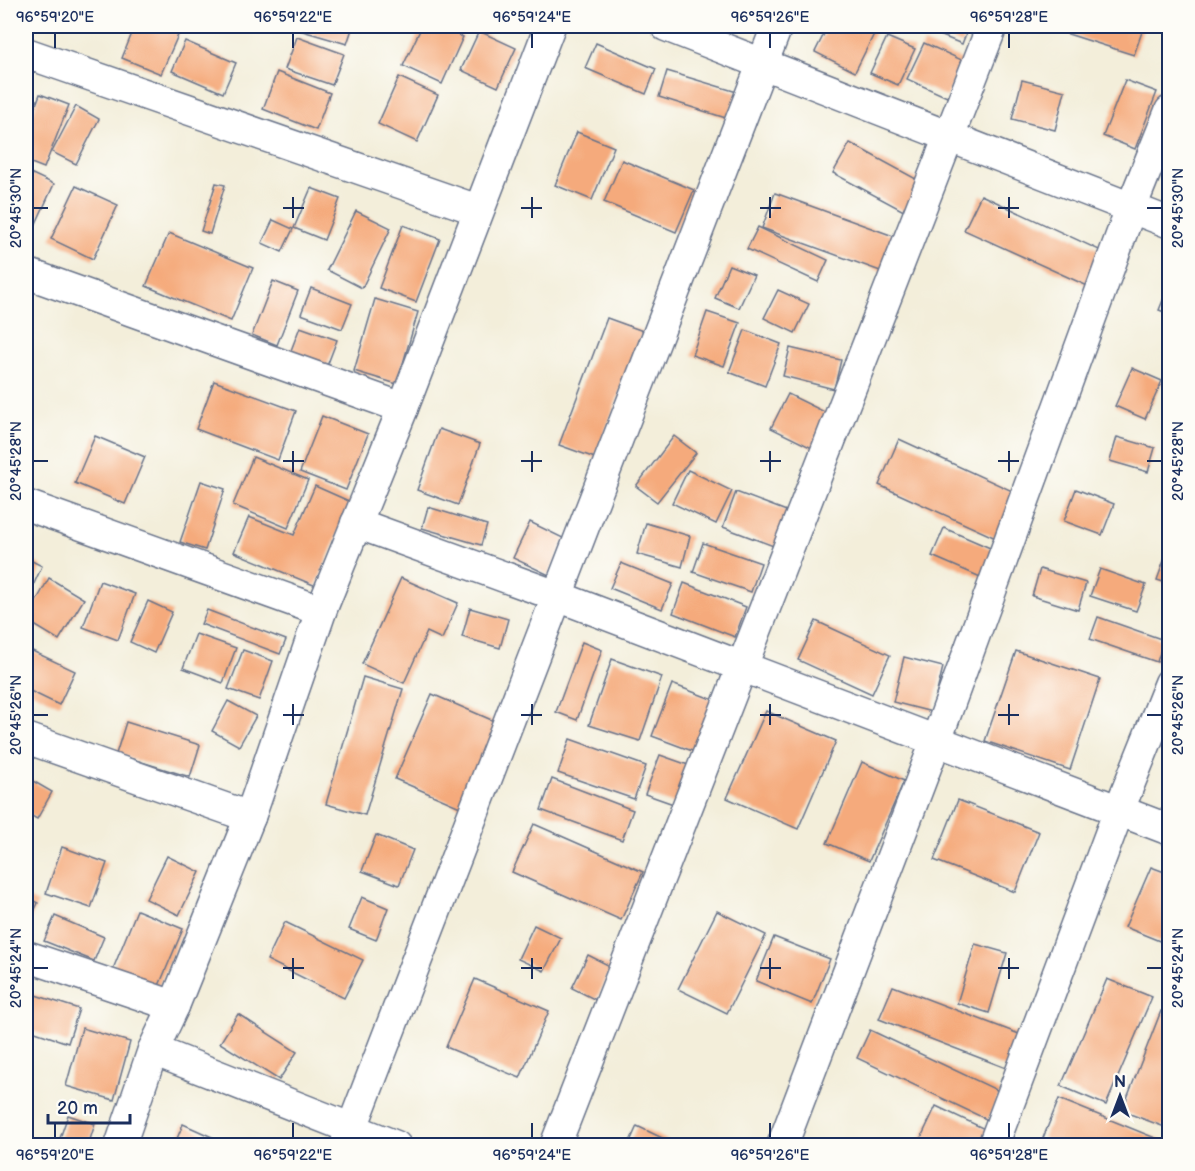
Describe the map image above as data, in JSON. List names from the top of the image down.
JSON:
{
  "scale_bar": "20 m",
  "north": "top",
  "coordinates": [
    "96°59'20\"E",
    "96°59'22\"E",
    "96°59'24\"E",
    "96°59'26\"E",
    "96°59'28\"E",
    "20°45'30\"N",
    "20°45'28\"N",
    "20°45'26\"N",
    "20°45'24\"N"
  ]
}
